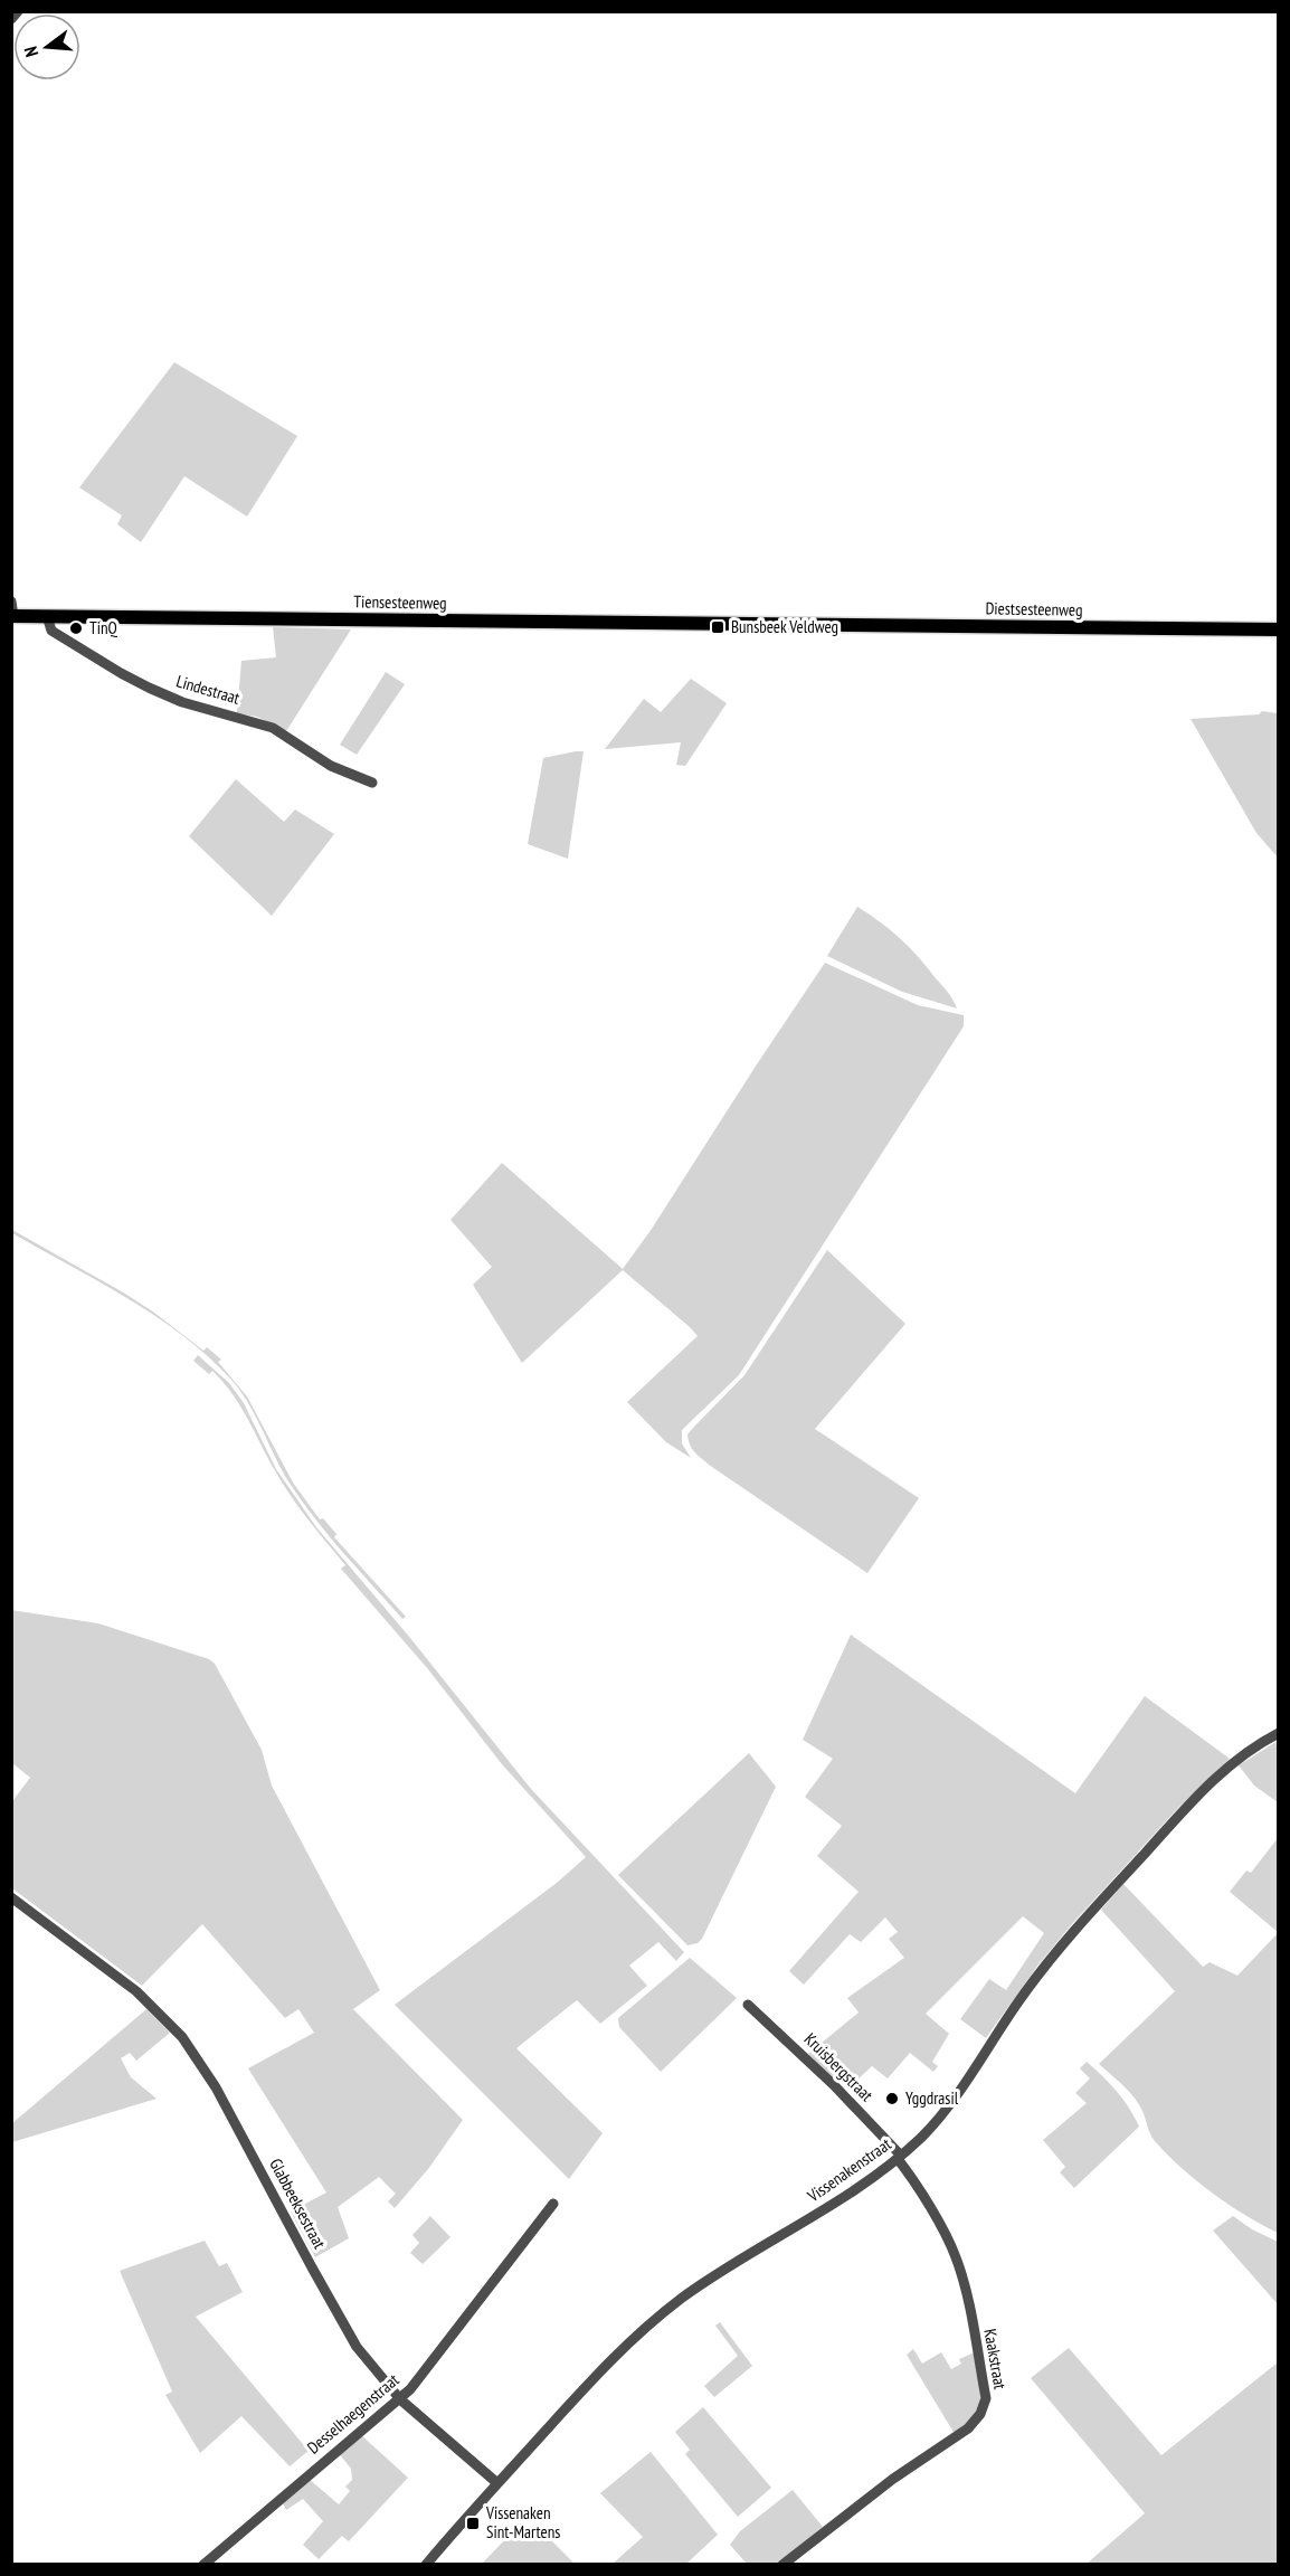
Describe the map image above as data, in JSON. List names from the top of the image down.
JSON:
{
  "streets": {
    "main road": ["Tiensesteenweg", "Diestsesteenweg"],
    "street": [
      "Lindestraat",
      "Kruisbergstraat",
      "Vissenakenstraat",
      "Glabbeeksestraat",
      "Kaakstraat",
      "Desselhaegenstraat"
    ]
  },
  "crossings": [
    ["Tiensesteenweg", "Diestsesteenweg"],
    ["Tiensesteenweg", "Lindestraat"],
    ["Kruisbergstraat", "Vissenakenstraat"],
    ["Kruisbergstraat", "Kaakstraat"],
    ["Vissenakenstraat", "Glabbeeksestraat"],
    ["Vissenakenstraat", "Kaakstraat"],
    ["Glabbeeksestraat", "Desselhaegenstraat"]
  ],
  "places": {
    "transit": ["Bunsbeek Veldweg", "Vissenaken Sint-Martens"],
    "other": ["TinQ", "Yggdrasil"]
  },
  "north": "left"
}
